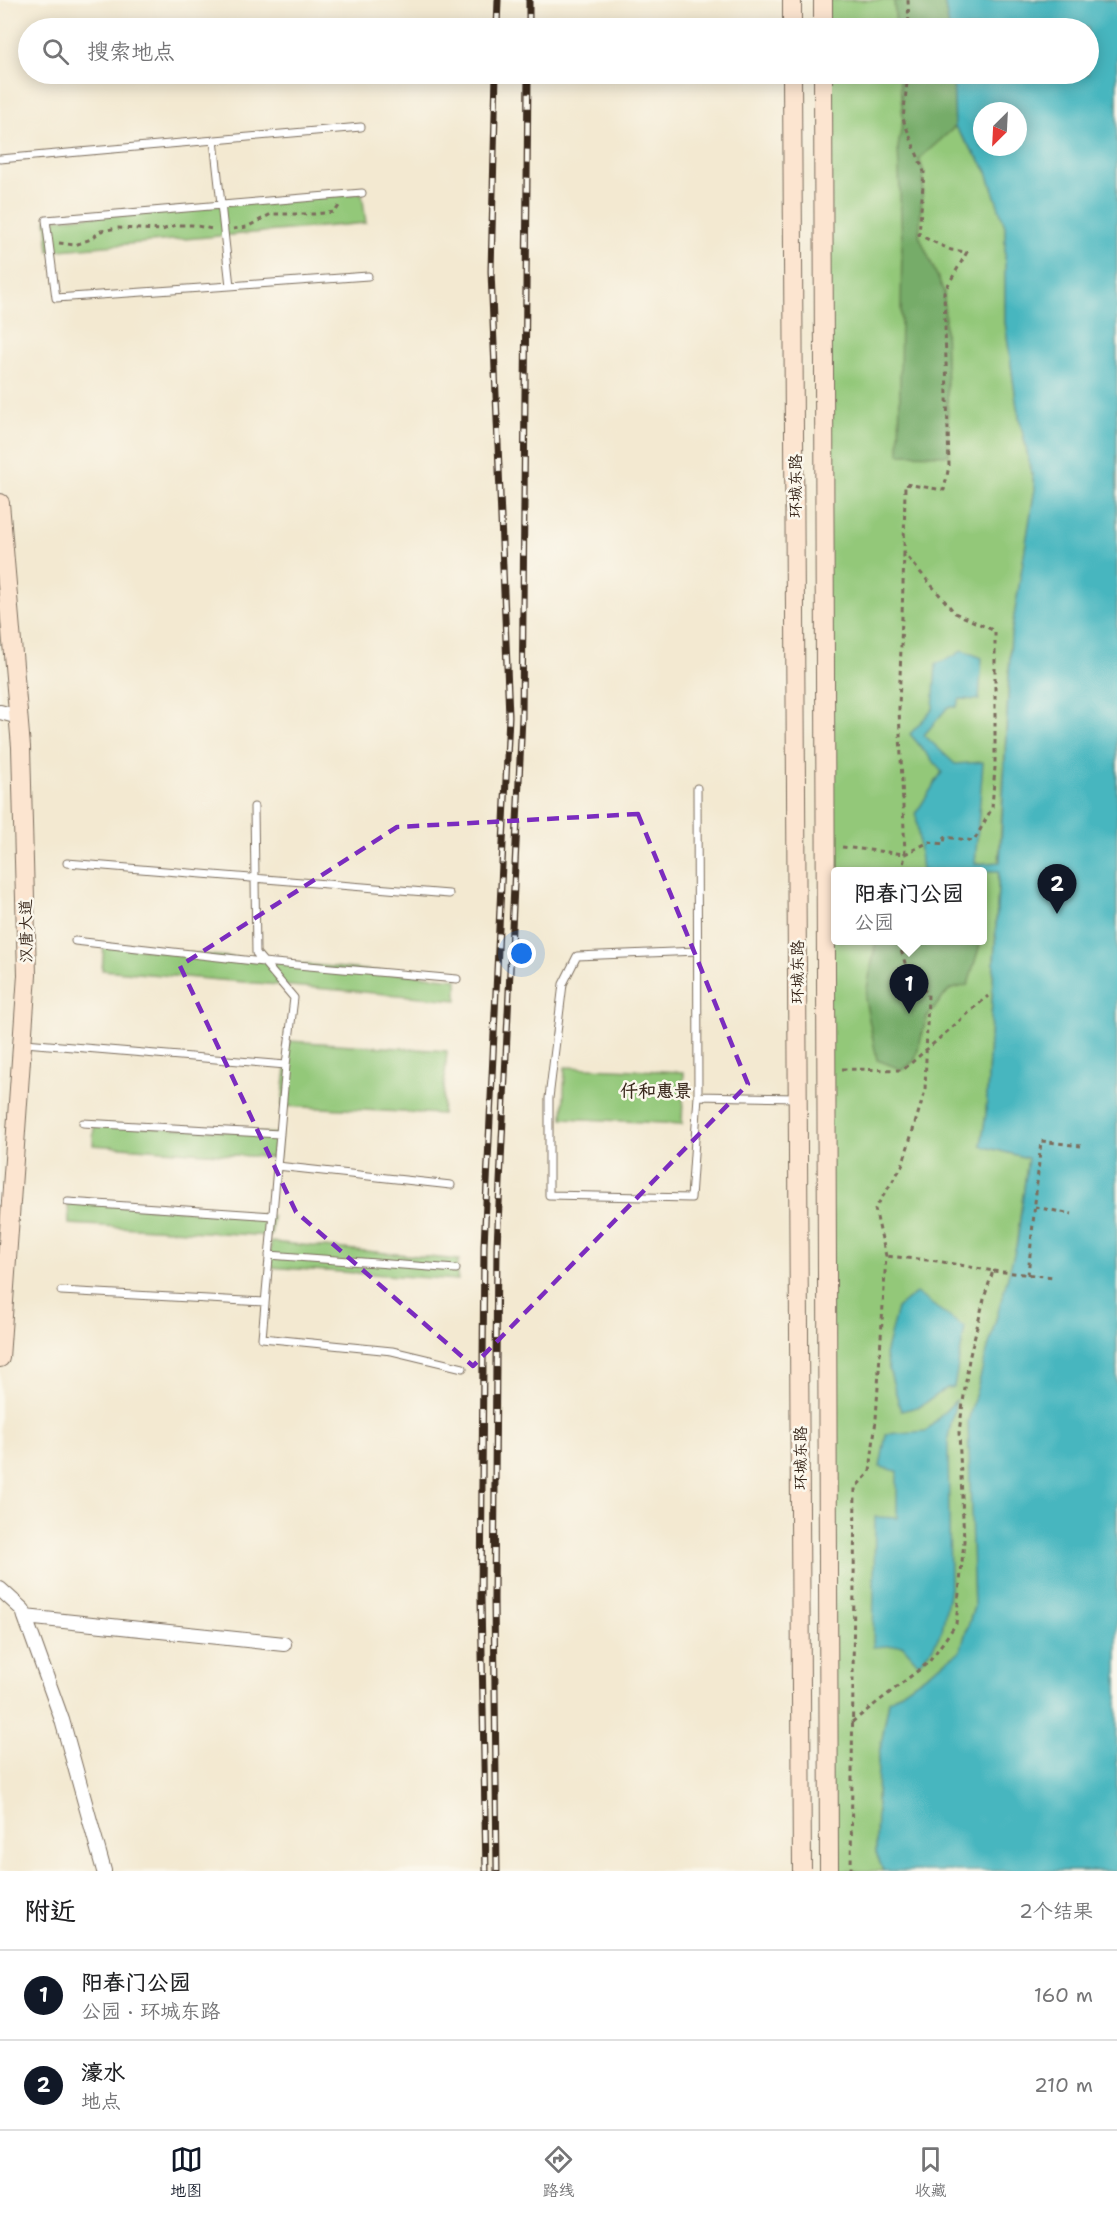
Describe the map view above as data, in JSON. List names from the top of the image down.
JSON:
{
  "streets": {
    "main road": ["环城东路", "汉唐大道"]
  },
  "districts": ["仟和惠景"],
  "north": "bottom left",
  "page": {
    "search": "搜索地点",
    "pins": ["2", "1"],
    "popup": ["阳春门公园", "公园"],
    "heading": ["附近", "2个结果"],
    "list": [
      {
        "mark": "1",
        "name": "阳春门公园",
        "note": "公园 · 环城东路",
        "value": "160 m"
      },
      {
        "mark": "2",
        "name": "濠水",
        "note": "地点",
        "value": "210 m"
      }
    ],
    "nav": ["地图", "路线", "收藏"]
  }
}
